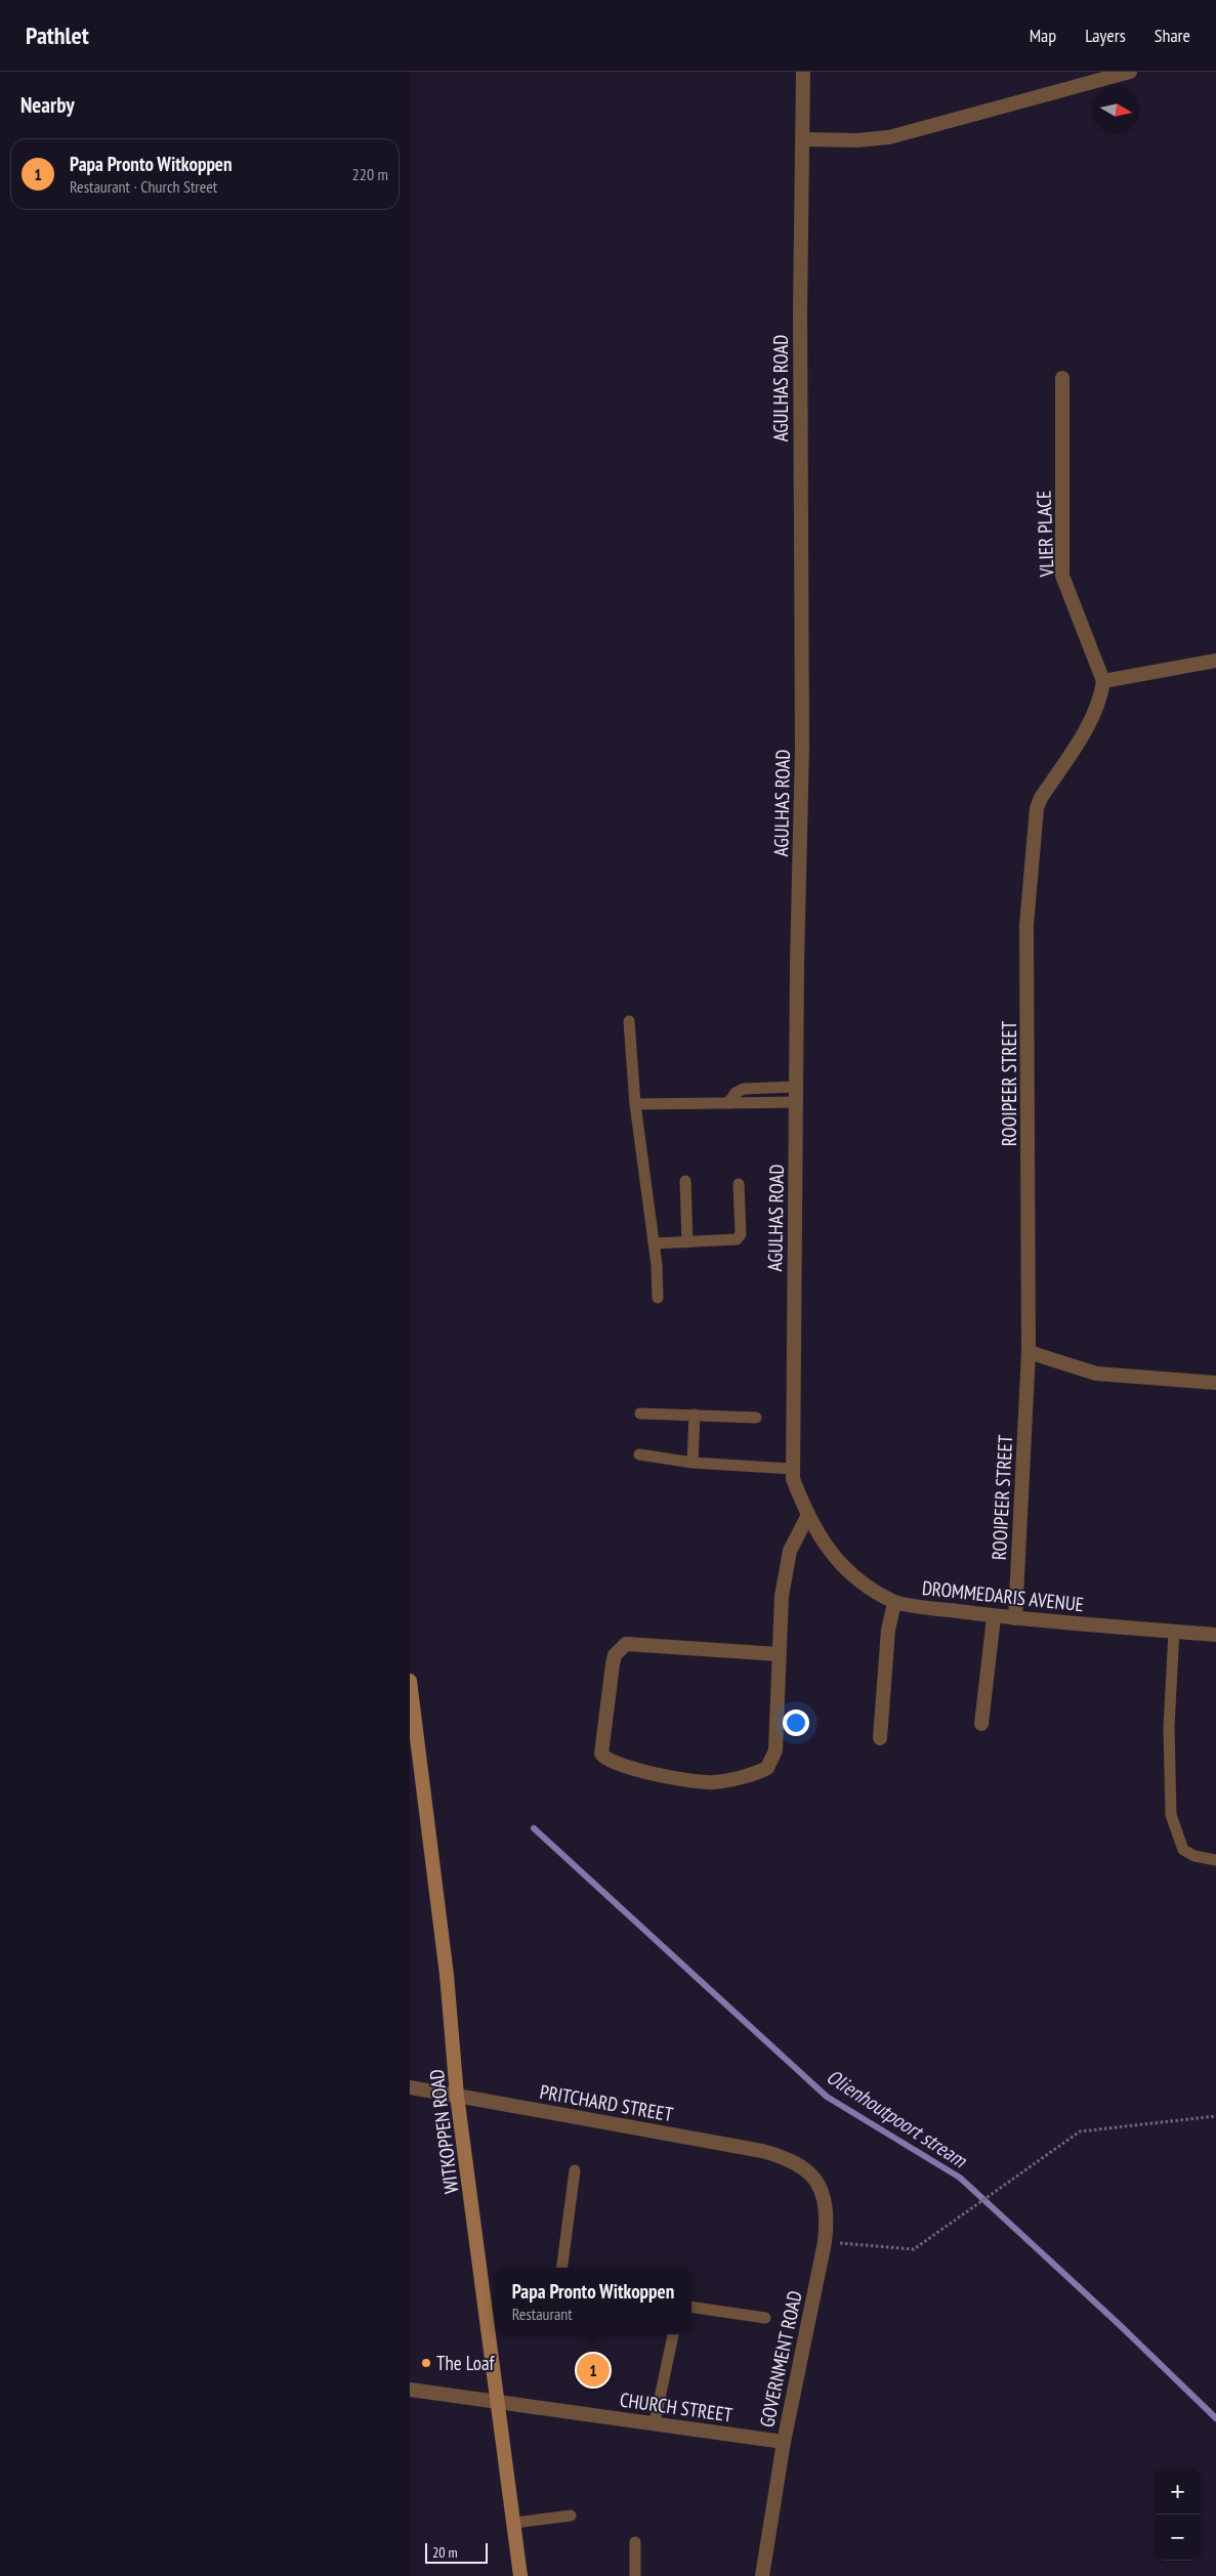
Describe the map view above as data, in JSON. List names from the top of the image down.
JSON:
{
  "streets": {
    "main road": ["WITKOPPEN ROAD"],
    "street": [
      "AGULHAS ROAD",
      "VLIER PLACE",
      "ROOIPEER STREET",
      "DROMMEDARIS AVENUE",
      "PRITCHARD STREET",
      "GOVERNMENT ROAD",
      "CHURCH STREET"
    ]
  },
  "crossings": [
    ["AGULHAS ROAD", "DROMMEDARIS AVENUE"],
    ["VLIER PLACE", "ROOIPEER STREET"],
    ["ROOIPEER STREET", "DROMMEDARIS AVENUE"],
    ["PRITCHARD STREET", "WITKOPPEN ROAD"],
    ["PRITCHARD STREET", "GOVERNMENT ROAD"],
    ["WITKOPPEN ROAD", "CHURCH STREET"],
    ["GOVERNMENT ROAD", "CHURCH STREET"]
  ],
  "water": ["Olienhoutpoort stream"],
  "places": ["The Loaf"],
  "scale_bar": "20 m",
  "north": "right",
  "page": {
    "header": "Pathlet",
    "nav": ["Map", "Layers", "Share"],
    "heading": "Nearby",
    "list": [
      {
        "mark": "1",
        "name": "Papa Pronto Witkoppen",
        "note": "Restaurant · Church Street",
        "value": "220 m"
      }
    ],
    "popup": ["Papa Pronto Witkoppen", "Restaurant"],
    "pins": "1",
    "map_buttons": ["+", "−"],
    "scale": "20 m"
  }
}
